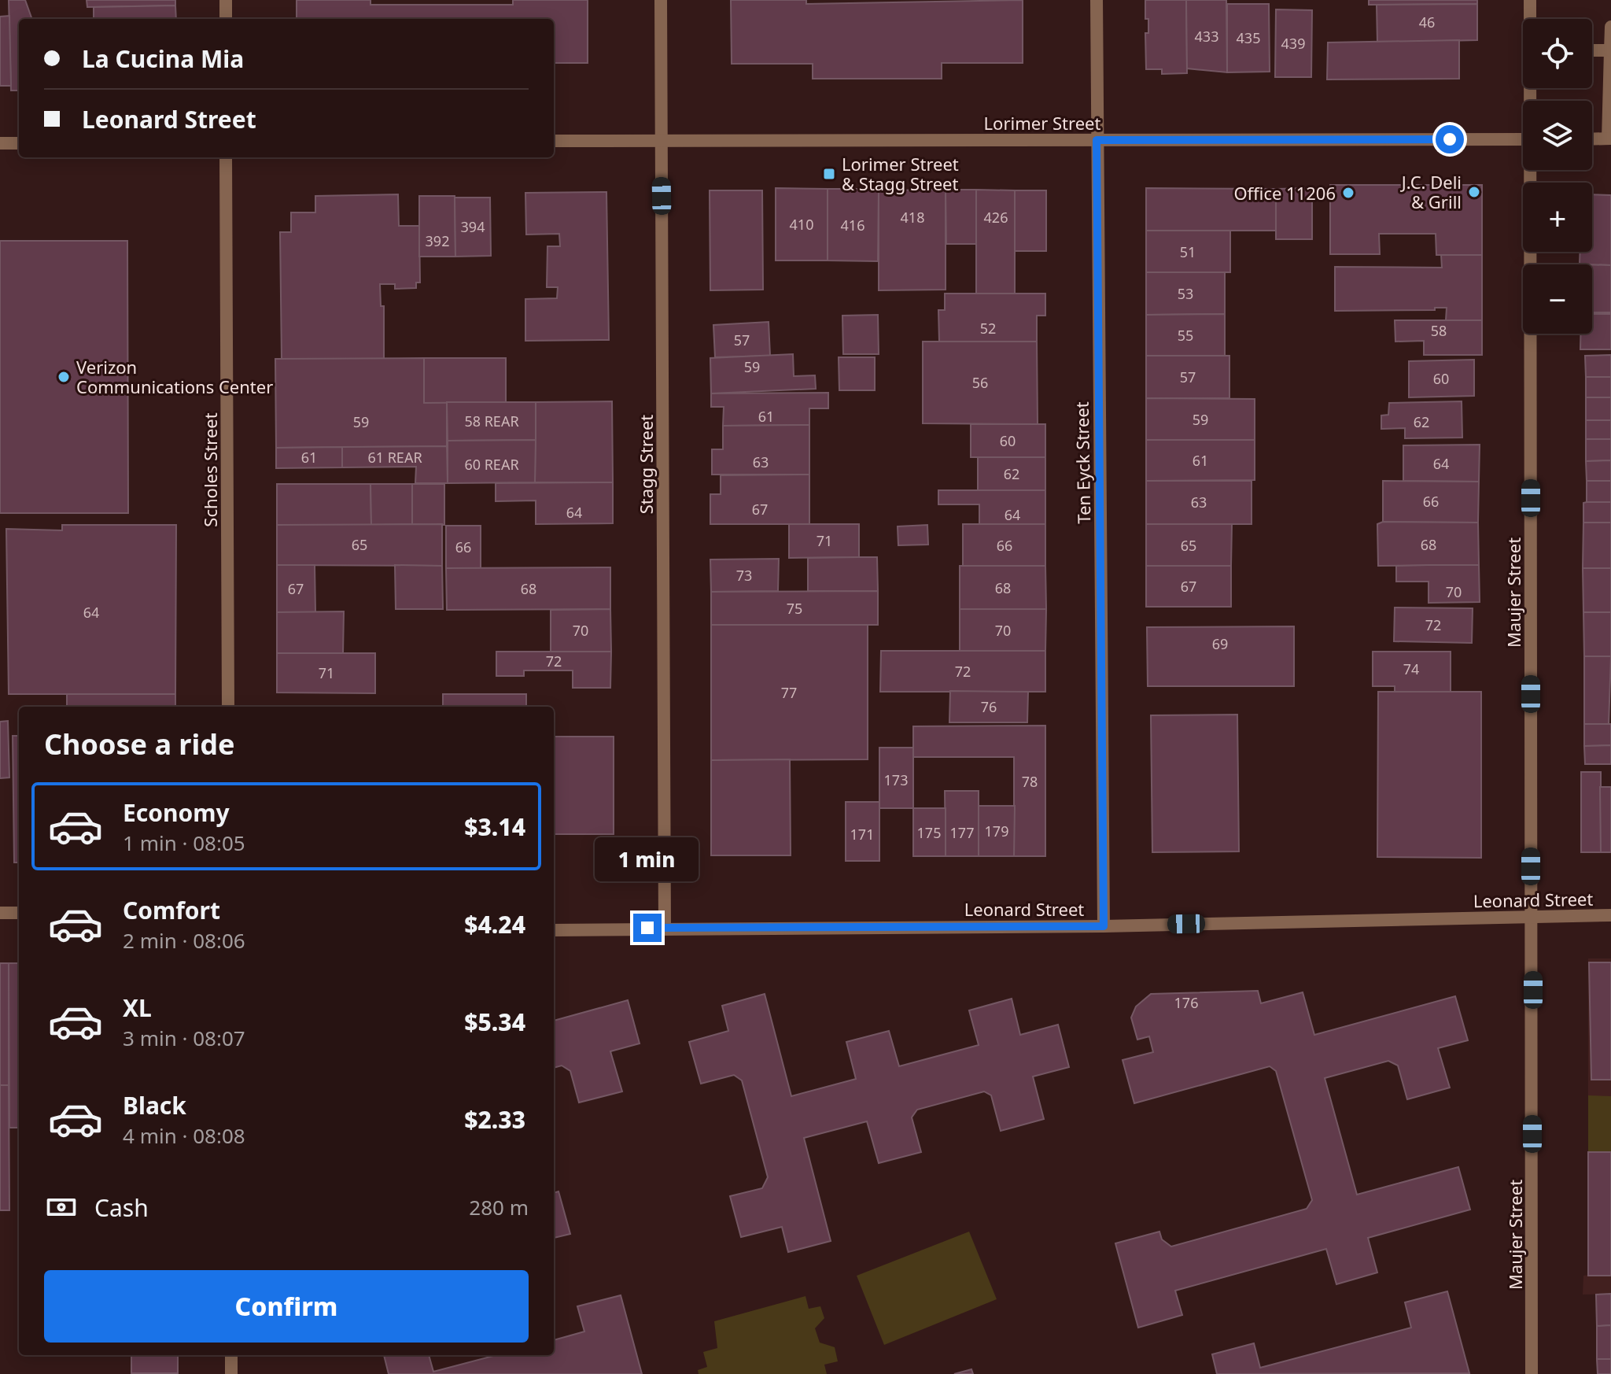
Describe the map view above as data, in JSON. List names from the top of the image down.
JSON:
{
  "streets": {
    "street": [
      "Lorimer Street",
      "Ten Eyck Street",
      "Stagg Street",
      "Scholes Street",
      "Maujer Street",
      "Leonard Street"
    ]
  },
  "crossings": [
    ["Lorimer Street", "Ten Eyck Street"],
    ["Lorimer Street", "Stagg Street"],
    ["Ten Eyck Street", "Leonard Street"],
    ["Stagg Street", "Leonard Street"],
    ["Maujer Street", "Leonard Street"]
  ],
  "places": {
    "transit": ["Lorimer Street & Stagg Street"],
    "other": ["J.C. Deli & Grill", "Office 11206", "Verizon Communications Center"]
  },
  "house_numbers": [
    "46",
    "433",
    "435",
    "439",
    "418",
    "426",
    "410",
    "416",
    "394",
    "392",
    "51",
    "53",
    "52",
    "58",
    "55",
    "57",
    "59",
    "57",
    "60",
    "56",
    "61",
    "59",
    "58 REAR",
    "59",
    "62",
    "60",
    "61",
    "61 REAR",
    "61",
    "63",
    "64",
    "60 REAR",
    "62",
    "66",
    "63",
    "67",
    "64",
    "64",
    "71",
    "65",
    "68",
    "66",
    "65",
    "66",
    "73",
    "67",
    "68",
    "67",
    "68",
    "70",
    "75",
    "64",
    "72",
    "70",
    "70",
    "69",
    "72",
    "74",
    "72",
    "71",
    "77",
    "76",
    "173",
    "78",
    "179",
    "175",
    "177",
    "171",
    "176"
  ],
  "page": {
    "map_buttons": ["+", "−"],
    "banner": ["La Cucina Mia", "Leonard Street"],
    "heading": "Choose a ride",
    "list": [
      {
        "name": "Economy",
        "note": "1 min · 08:05",
        "value": "$3.14"
      },
      {
        "name": "Comfort",
        "note": "2 min · 08:06",
        "value": "$4.24"
      },
      {
        "name": "XL",
        "note": "3 min · 08:07",
        "value": "$5.34"
      },
      {
        "name": "Black",
        "note": "4 min · 08:08",
        "value": "$2.33"
      }
    ],
    "bubble": "1 min",
    "pay": ["Cash", "280 m"],
    "buttons": "Confirm"
  }
}
